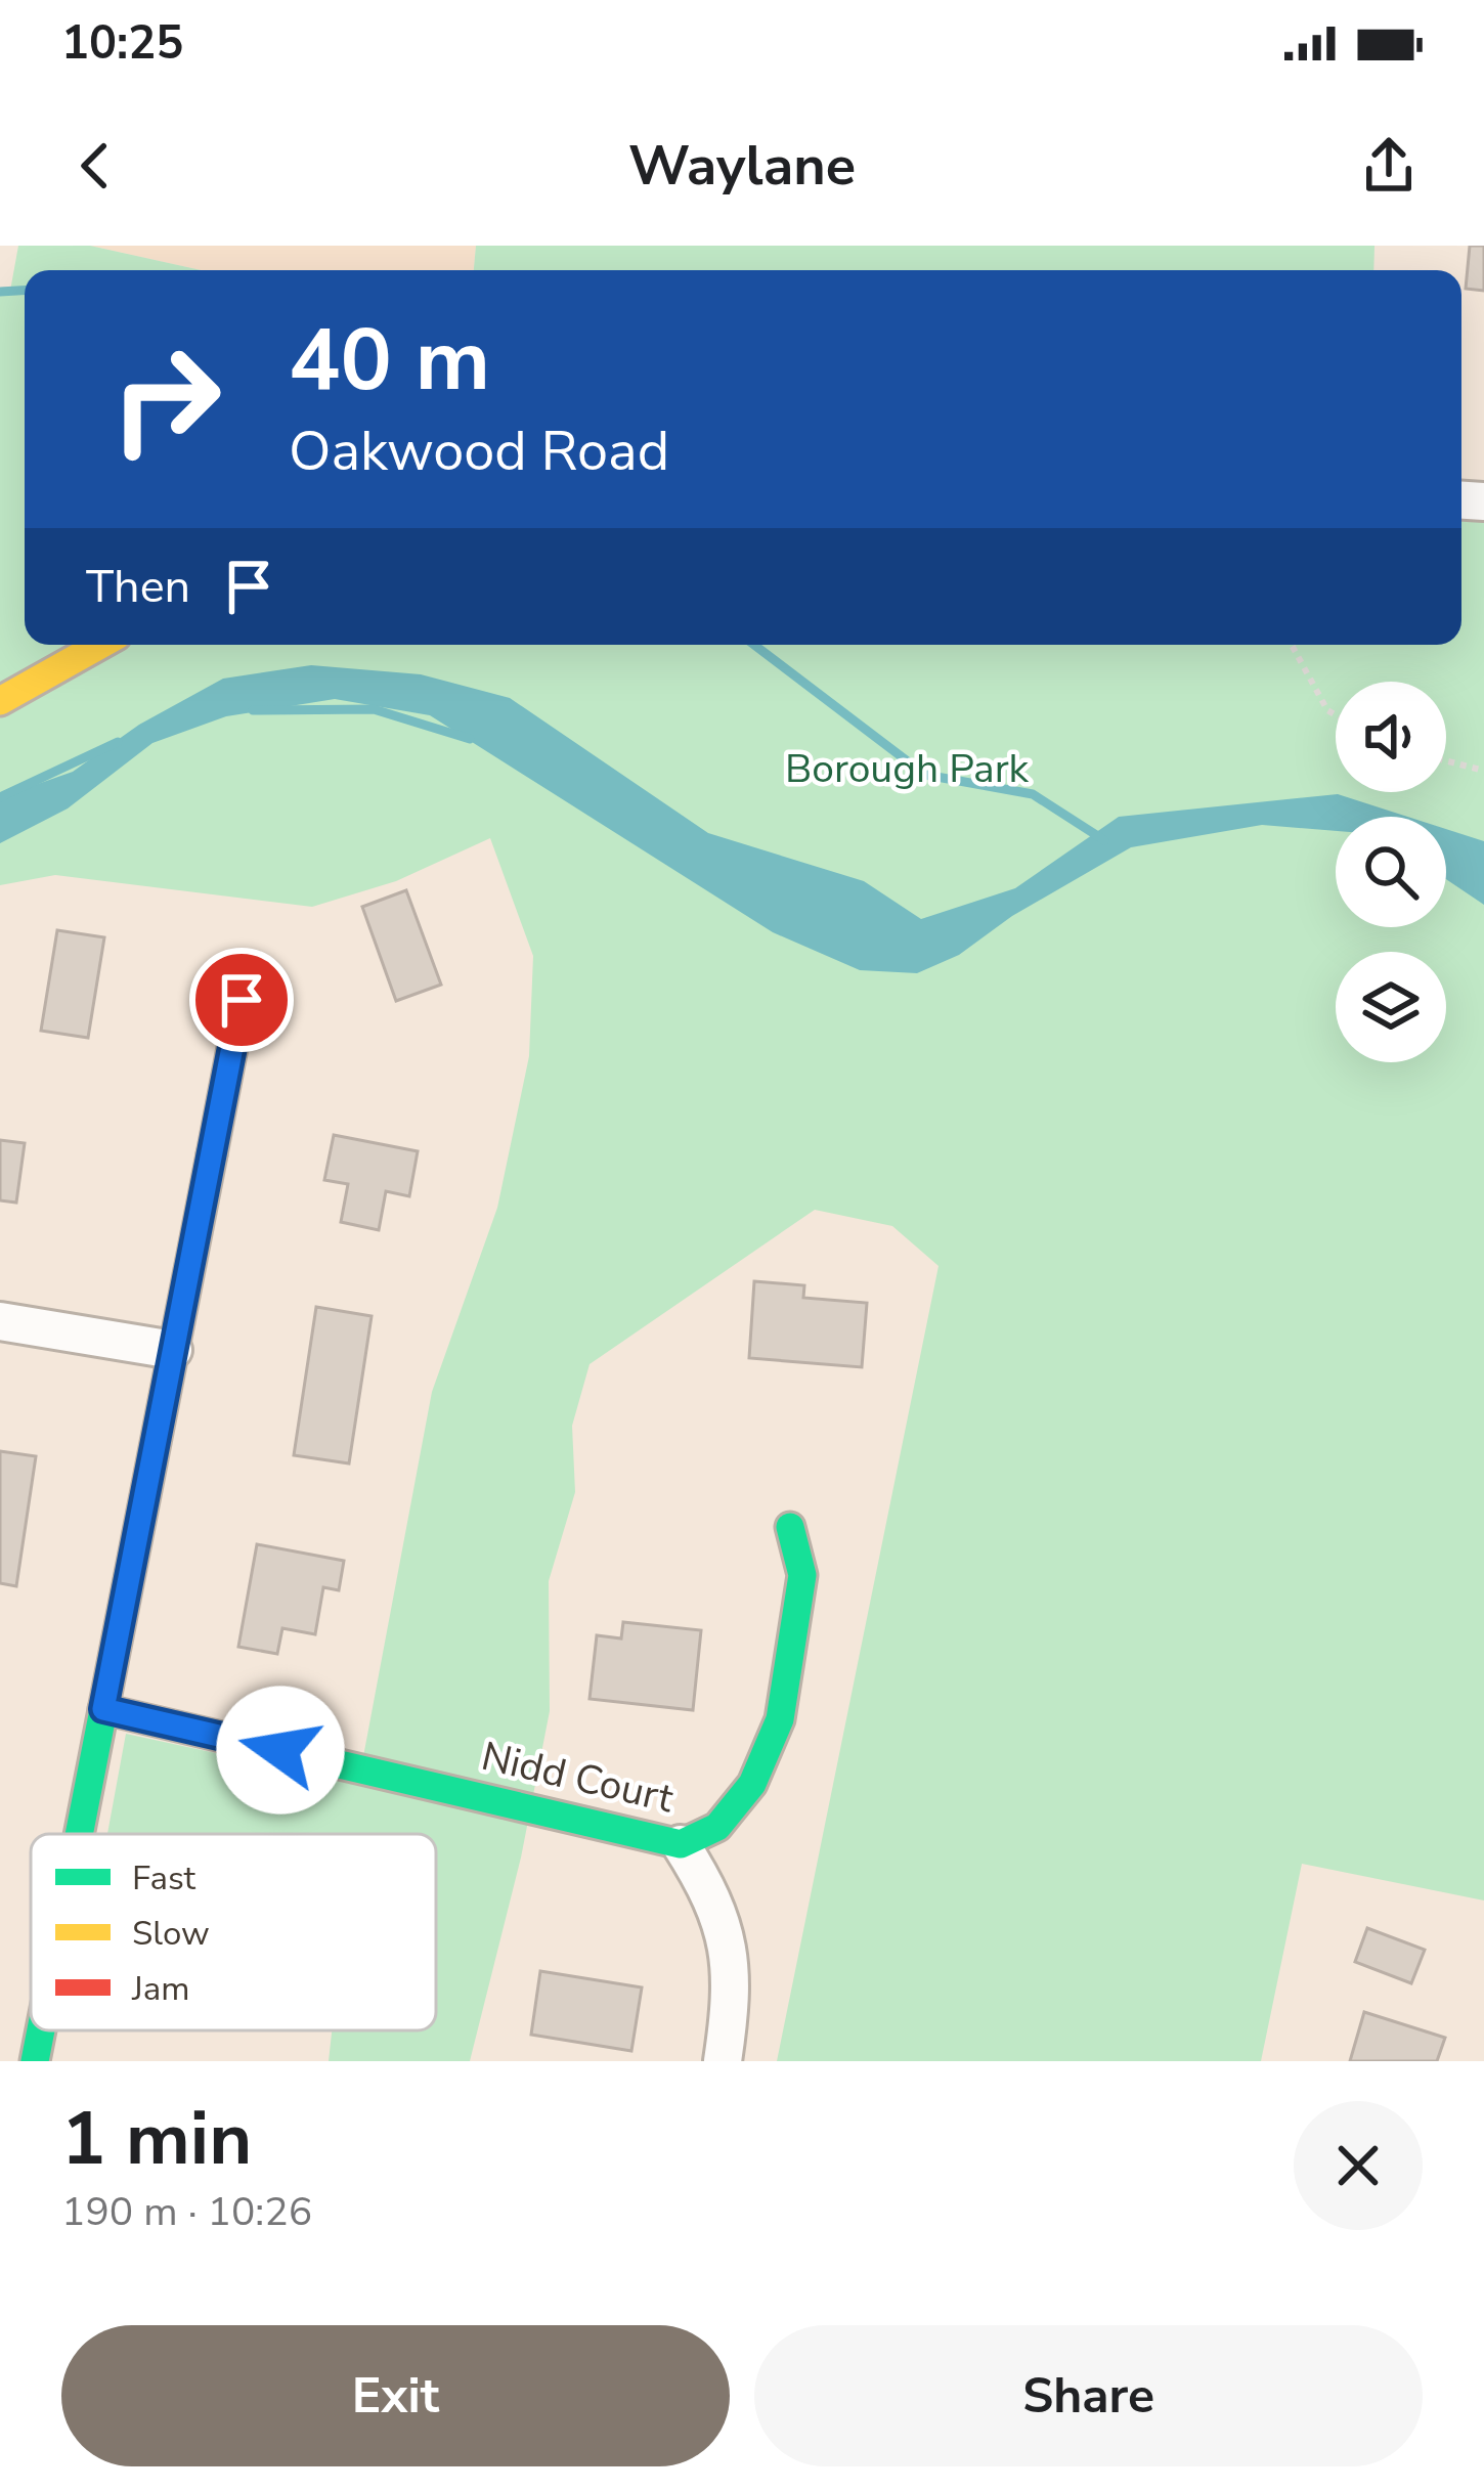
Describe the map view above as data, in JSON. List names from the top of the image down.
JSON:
{
  "streets": {
    "street": ["Nidd Court"]
  },
  "parks": ["Borough Park"],
  "legend": ["Fast", "Slow", "Jam"],
  "page": {
    "status": "10:25",
    "header": "Waylane",
    "turn": ["40 m", "Oakwood Road"],
    "then": "Then",
    "heading": ["1 min", "190 m · 10:26"],
    "buttons": ["Exit", "Share"]
  }
}
